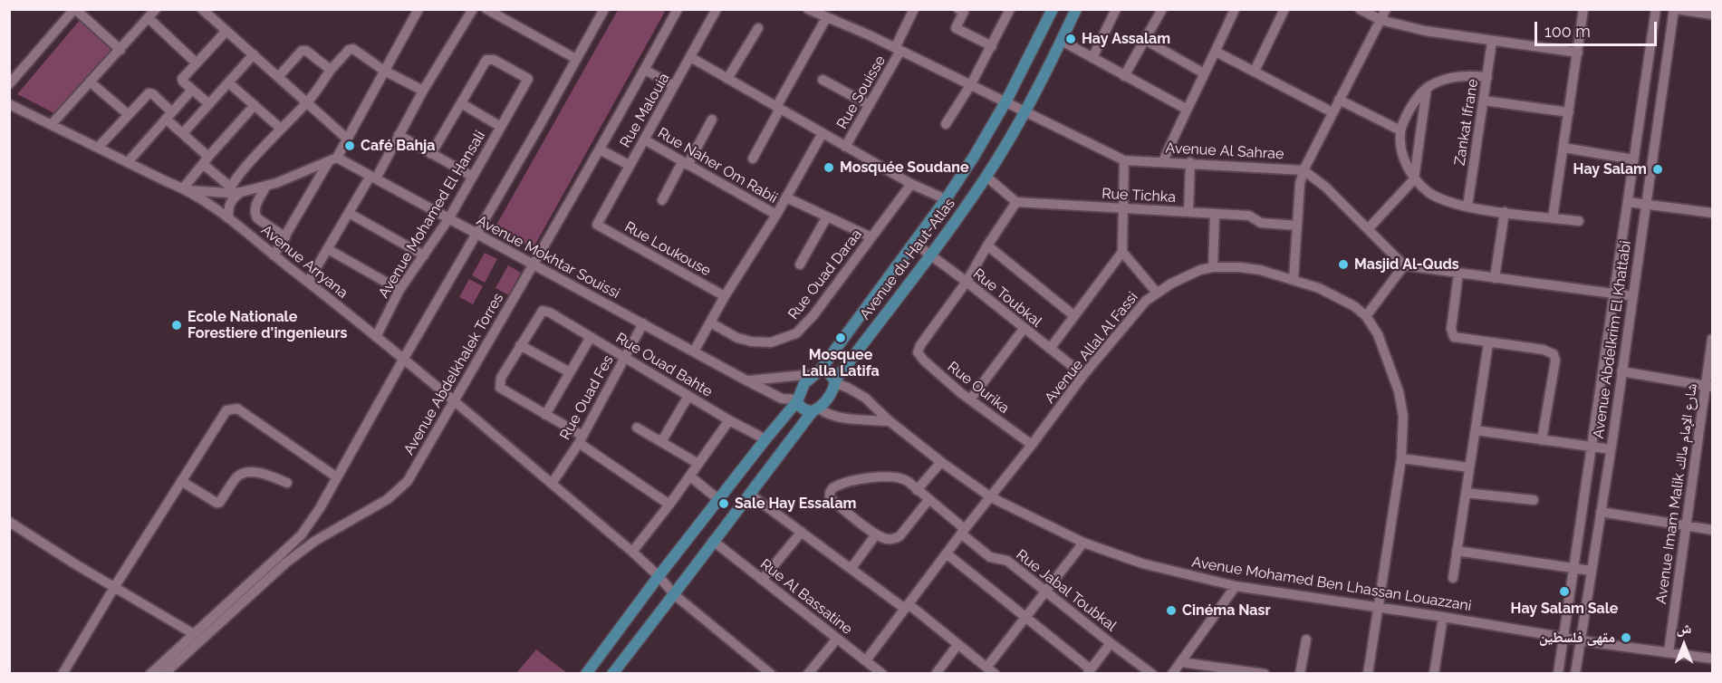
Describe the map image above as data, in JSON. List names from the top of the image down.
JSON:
{
  "streets": {
    "main road": ["Avenue du Haut-Atlas"],
    "street": [
      "Rue Souisse",
      "Rue Malouia",
      "Zankat Ifrane",
      "Avenue Al Sahrae",
      "Rue Naher Om Rabii",
      "Rue Tichka",
      "Avenue Mohamed El Hansali",
      "Rue Loukouse",
      "Avenue Mokhtar Souissi",
      "Avenue Arryana",
      "Rue Ouad Daraa",
      "Rue Toubkal",
      "Avenue Abdelkrim El Khattabi",
      "Avenue Allal Al Fassi",
      "Rue Ouad Bahte",
      "Avenue Abdelkhalek Torres",
      "Rue Ourika",
      "Rue Ouad Fes",
      "Avenue Imam Malik شارع الإمام مالك",
      "Avenue Mohamed Ben Lhassan Louazzani",
      "Rue Jabal Toubkal",
      "Rue Al Bassatine"
    ]
  },
  "crossings": [
    ["Rue Souisse", "Avenue Al Sahrae"],
    ["Rue Malouia", "Rue Naher Om Rabii"],
    ["Rue Malouia", "Rue Loukouse"],
    ["Avenue Al Sahrae", "Avenue du Haut-Atlas"],
    ["Avenue Mohamed El Hansali", "Avenue Mokhtar Souissi"],
    ["Avenue Mohamed El Hansali", "Avenue Arryana"],
    ["Avenue Mokhtar Souissi", "Avenue du Haut-Atlas"],
    ["Avenue Mokhtar Souissi", "Avenue Abdelkhalek Torres"],
    ["Avenue Mokhtar Souissi", "Rue Ouad Fes"],
    ["Avenue du Haut-Atlas", "Rue Toubkal"],
    ["Avenue du Haut-Atlas", "Avenue Mohamed Ben Lhassan Louazzani"],
    ["Avenue Arryana", "Avenue Abdelkhalek Torres"],
    ["Avenue Arryana", "Rue Ouad Fes"],
    ["Rue Toubkal", "Avenue Allal Al Fassi"],
    ["Rue Toubkal", "Rue Ourika"],
    ["Avenue Abdelkrim El Khattabi", "Avenue Mohamed Ben Lhassan Louazzani"],
    ["Avenue Allal Al Fassi", "Rue Ourika"],
    ["Avenue Allal Al Fassi", "Avenue Mohamed Ben Lhassan Louazzani"],
    ["Avenue Allal Al Fassi", "Rue Jabal Toubkal"],
    ["Avenue Allal Al Fassi", "Rue Al Bassatine"],
    ["Rue Ouad Bahte", "Rue Ouad Fes"],
    ["Avenue Imam Malik شارع الإمام مالك", "Avenue Mohamed Ben Lhassan Louazzani"]
  ],
  "places": [
    "Hay Assalam",
    "Café Bahja",
    "Mosquée Soudane",
    "Hay Salam",
    "Masjid Al-Quds",
    "Ecole Nationale Forestiere d'ingenieurs",
    "Mosquee Lalla Latifa",
    "Sale Hay Essalam",
    "Hay Salam Sale",
    "Cinéma Nasr",
    "مقهى فلسطين"
  ],
  "scale_bar": "100 m",
  "north": "top"
}
